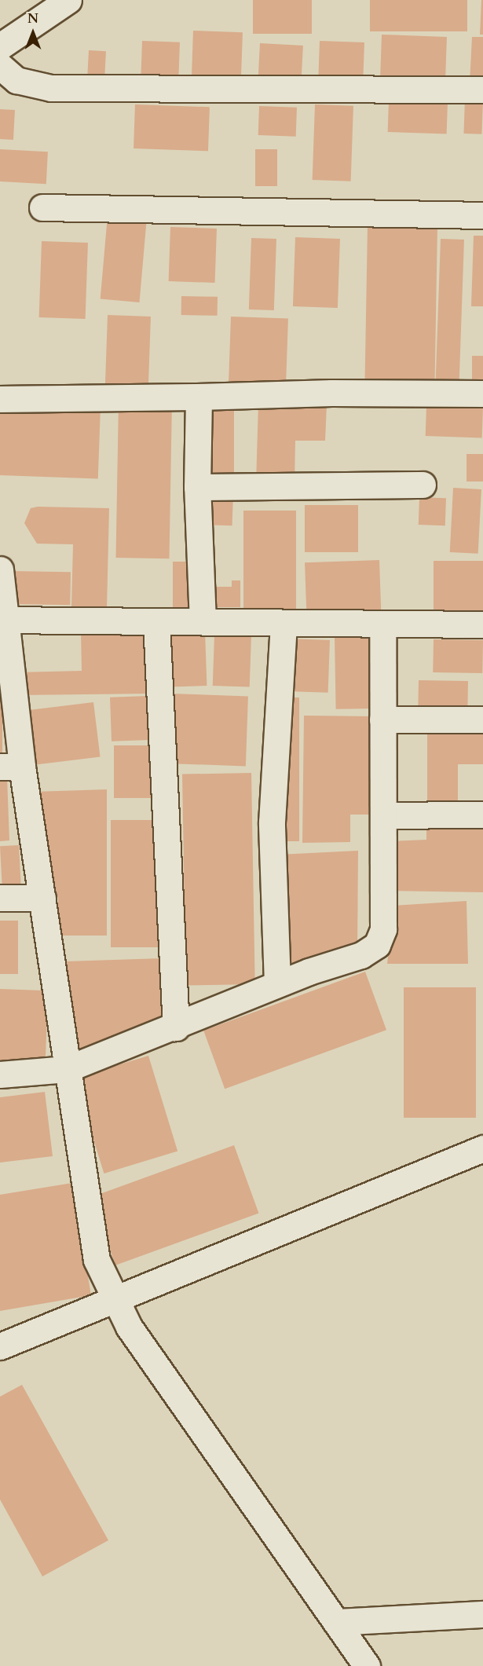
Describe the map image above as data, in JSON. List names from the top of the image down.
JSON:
{
  "north": "top"
}
